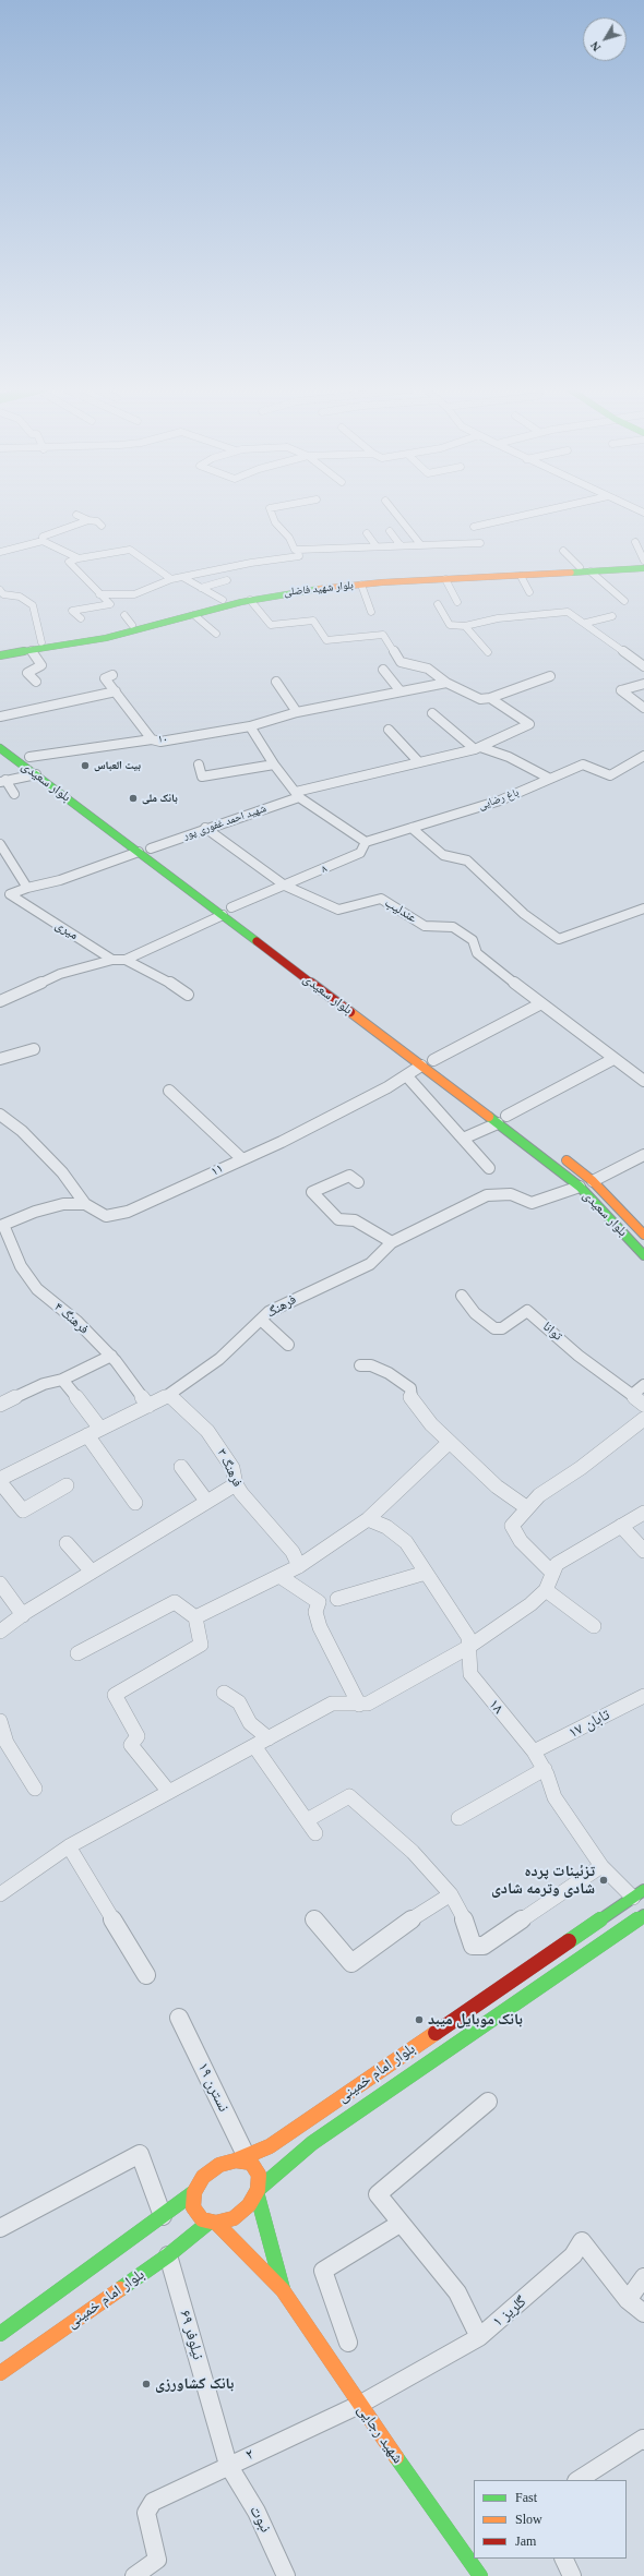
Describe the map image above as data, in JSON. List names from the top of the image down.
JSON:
{
  "streets": {
    "main road": [
      "بلوار شهید فاضلی",
      "بلوار سعیدی",
      "بلوار امام خمینی",
      "شهید رجایی"
    ],
    "street": [
      "۱۰",
      "باغ رضایی",
      "شهید احمد غفوری پور",
      "۸",
      "عندلیب",
      "میری",
      "۱۱",
      "فرهنگ",
      "فرهنگ ۴",
      "توانا",
      "فرهنگ ۳",
      "۱۸",
      "تابان ۱۷",
      "نسترن ۱۹",
      "گلریز ۱",
      "نیلوفر ۶۹",
      "۲",
      "نبوت"
    ]
  },
  "crossings": [
    ["۱۰", "بلوار سعیدی"],
    ["بلوار سعیدی", "شهید احمد غفوری پور"],
    ["بلوار سعیدی", "۱۱"],
    ["بلوار سعیدی", "فرهنگ"],
    ["باغ رضایی", "۸"],
    ["۸", "عندلیب"],
    ["عندلیب", "۱۱"],
    ["۱۱", "فرهنگ ۴"],
    ["فرهنگ", "فرهنگ ۴"],
    ["فرهنگ", "فرهنگ ۳"],
    ["۱۸", "تابان ۱۷"],
    ["۱۸", "بلوار امام خمینی"],
    ["بلوار امام خمینی", "نسترن ۱۹"],
    ["بلوار امام خمینی", "نیلوفر ۶۹"],
    ["گلریز ۱", "شهید رجایی"],
    ["گلریز ۱", "۲"],
    ["نیلوفر ۶۹", "۲"],
    ["نیلوفر ۶۹", "نبوت"],
    ["شهید رجایی", "۲"],
    ["۲", "نبوت"]
  ],
  "places": [
    "بیت العباس",
    "بانک ملی",
    "تزئینات پرده شادی وترمه شادی",
    "بانک موبایل میبد",
    "بانک کشاورزی"
  ],
  "legend": ["Fast", "Slow", "Jam"],
  "north": "bottom left"
}
